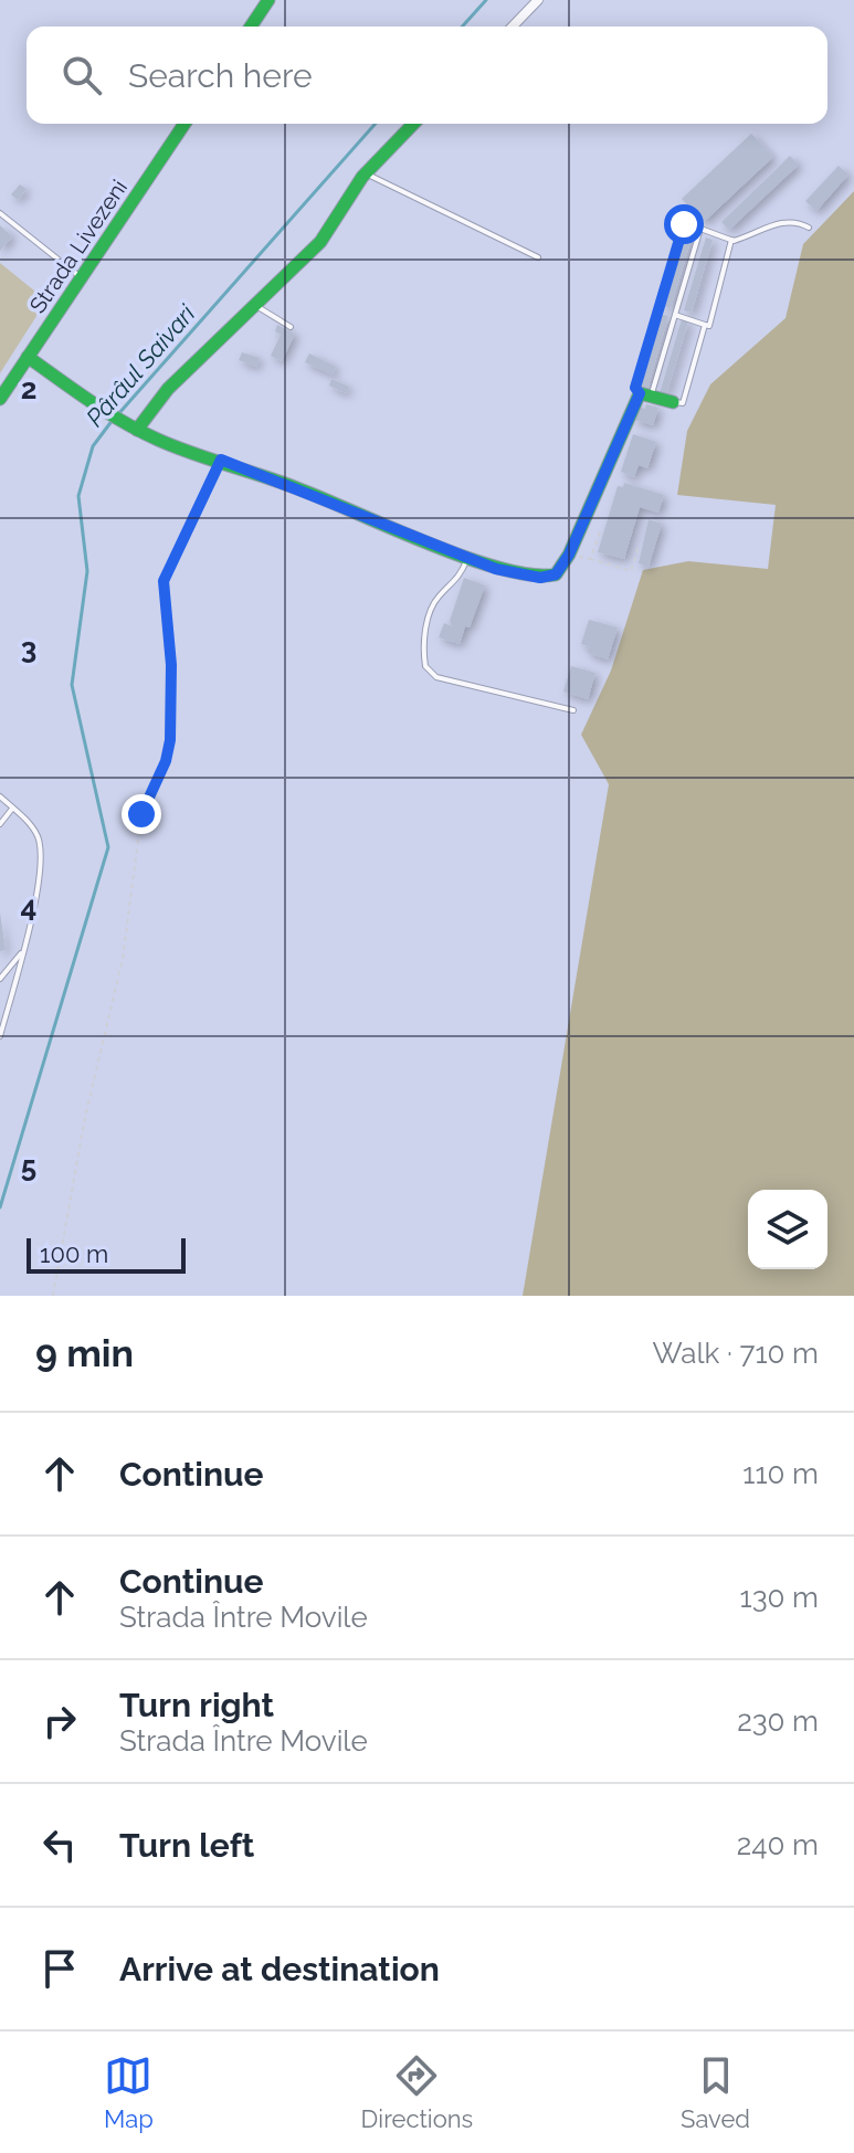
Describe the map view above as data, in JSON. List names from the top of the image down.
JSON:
{
  "streets": {
    "street": ["Strada Livezeni"]
  },
  "water": ["Pârâul Saivari"],
  "scale_bar": "100 m",
  "page": {
    "search": "Search here",
    "scale": "100 m",
    "heading": ["9 min", "Walk · 710 m"],
    "list": [
      ["Continue", "110 m"],
      ["Continue", "Strada Între Movile", "130 m"],
      ["Turn right", "Strada Între Movile", "230 m"],
      ["Turn left", "240 m"],
      "Arrive at destination"
    ],
    "nav": ["Map", "Directions", "Saved"]
  },
  "grid": {
    "rows": [
      "2",
      "3",
      "4",
      "5"
    ]
  }
}
